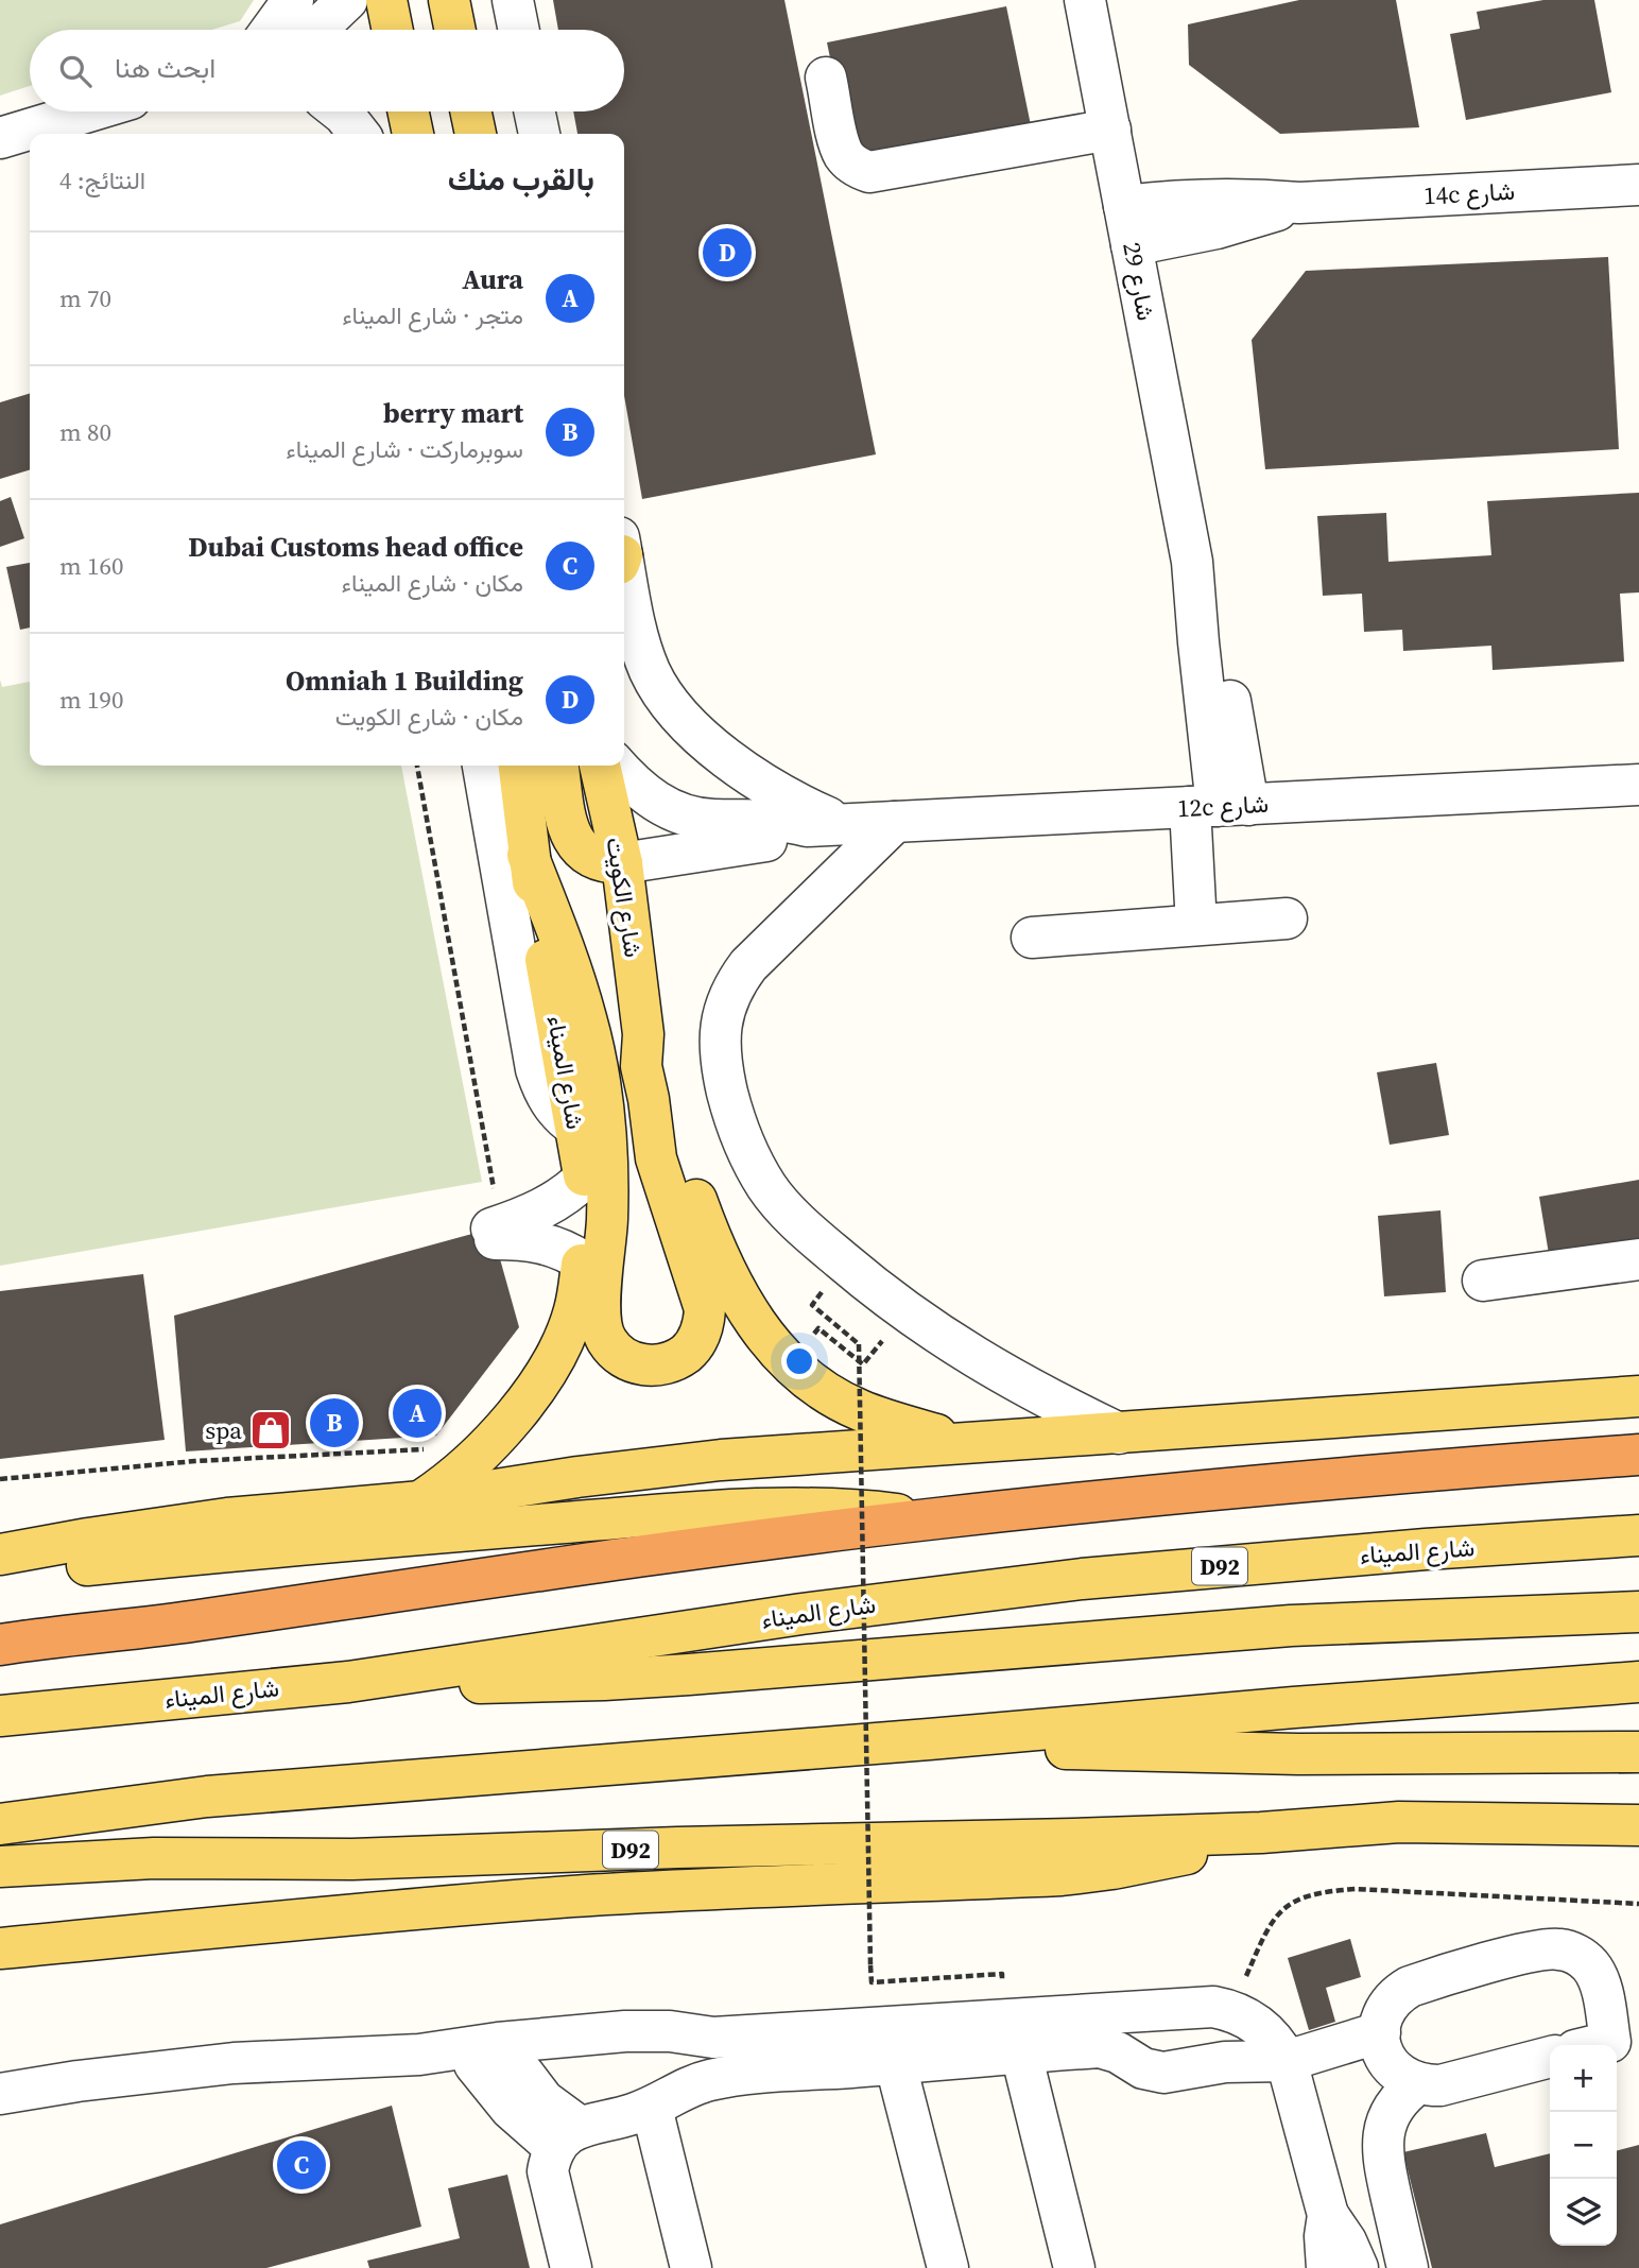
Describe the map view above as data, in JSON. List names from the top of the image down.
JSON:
{
  "streets": {
    "main road": ["شارع الكويت", "شارع الميناء", "D92"],
    "street": ["14c شارع", "شارع 29", "12c شارع"]
  },
  "crossings": [
    ["14c شارع", "شارع 29"],
    ["شارع 29", "12c شارع"],
    ["12c شارع", "شارع الكويت"]
  ],
  "places": {
    "shop": ["spa"]
  },
  "page": {
    "search": "ابحث هنا",
    "heading": ["بالقرب منك", "النتائج: 4"],
    "pins": [
      "D",
      "A",
      "B",
      "C"
    ],
    "list": [
      {
        "mark": "A",
        "name": "Aura",
        "note": "متجر · شارع الميناء",
        "value": "70 m"
      },
      {
        "mark": "B",
        "name": "berry mart",
        "note": "سوبرماركت · شارع الميناء",
        "value": "80 m"
      },
      {
        "mark": "C",
        "name": "Dubai Customs head office",
        "note": "مكان · شارع الميناء",
        "value": "160 m"
      },
      {
        "mark": "D",
        "name": "Omniah 1 Building",
        "note": "مكان · شارع الكويت",
        "value": "190 m"
      }
    ],
    "map_buttons": ["+", "−"]
  }
}
